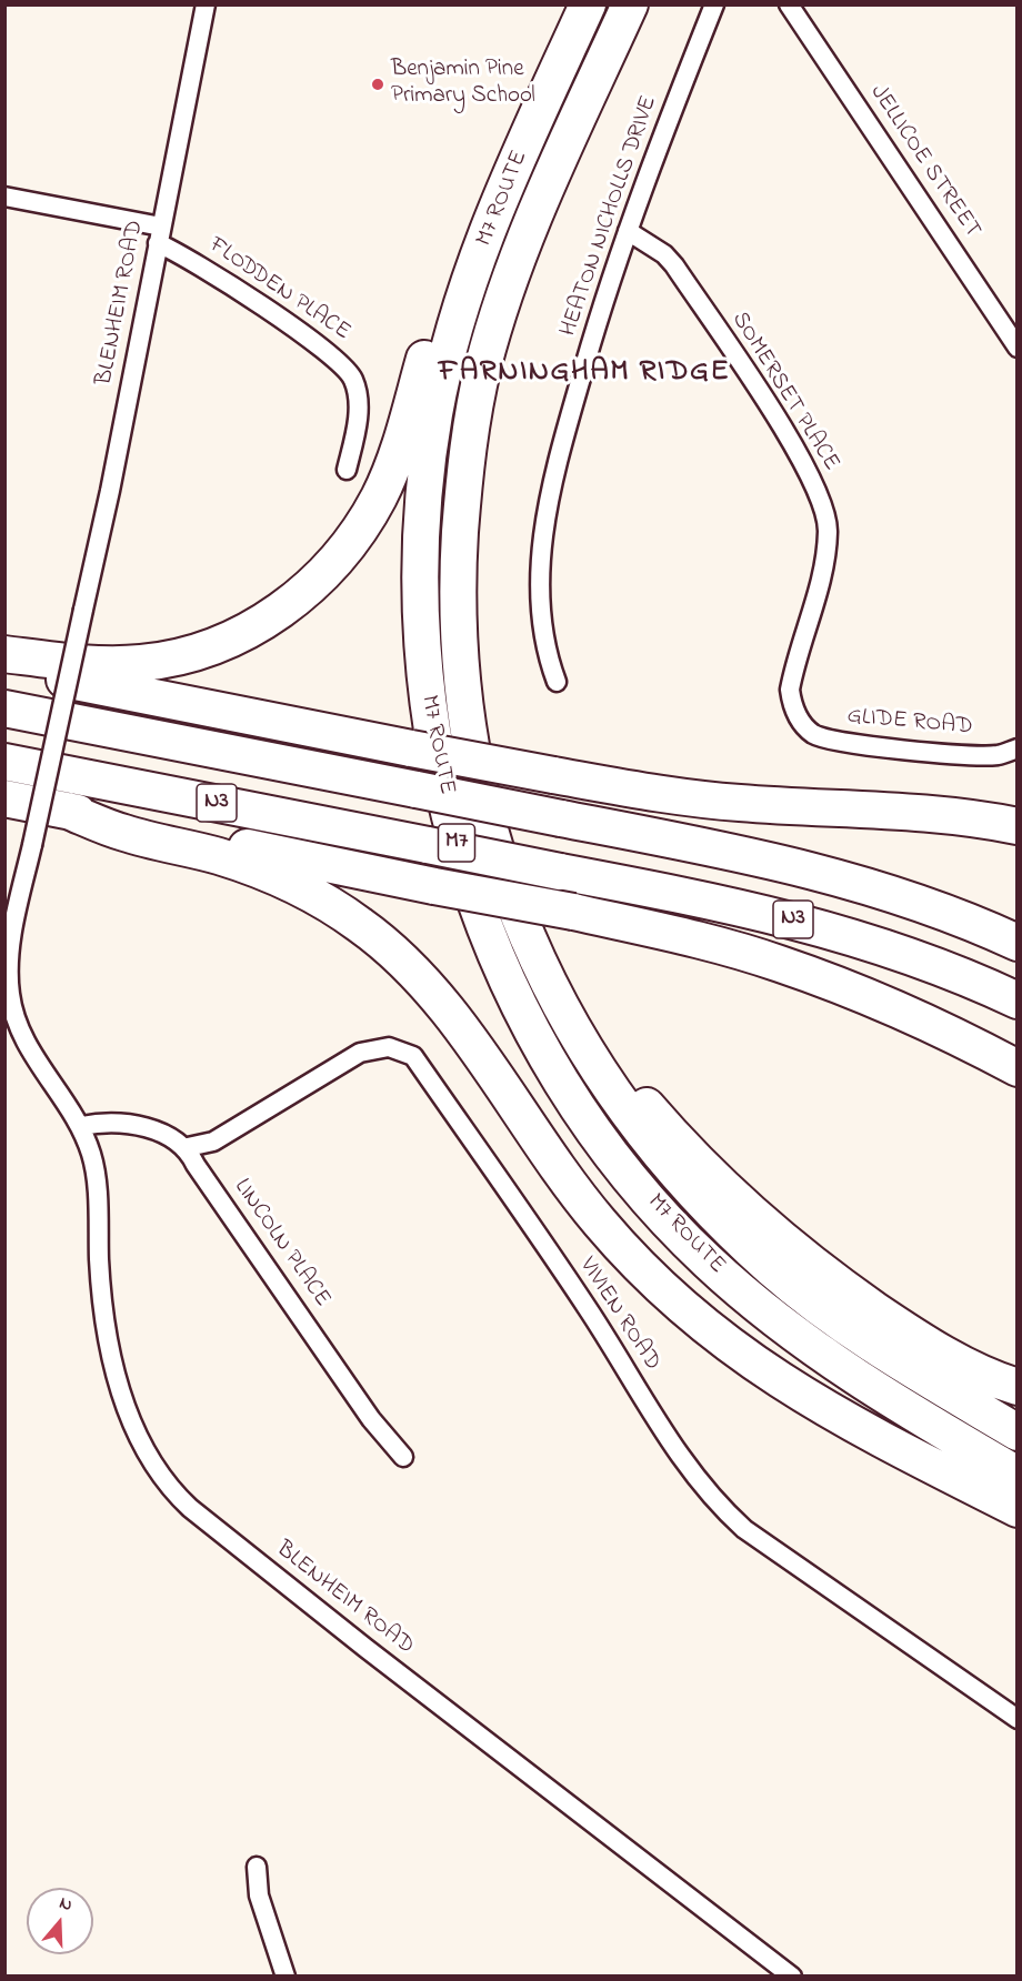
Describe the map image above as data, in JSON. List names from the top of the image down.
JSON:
{
  "streets": {
    "highway": ["M7 ROUTE", "N3", "M7"],
    "street": [
      "JELLICOE STREET",
      "HEATON NICHOLLS DRIVE",
      "FLODDEN PLACE",
      "BLENHEIM ROAD",
      "SOMERSET PLACE",
      "GLIDE ROAD",
      "LINCOLN PLACE",
      "VIVIEN ROAD"
    ]
  },
  "crossings": [
    ["HEATON NICHOLLS DRIVE", "SOMERSET PLACE"],
    ["FLODDEN PLACE", "BLENHEIM ROAD"],
    ["SOMERSET PLACE", "GLIDE ROAD"],
    ["LINCOLN PLACE", "VIVIEN ROAD"]
  ],
  "districts": ["FARNINGHAM RIDGE"],
  "places": ["Benjamin Pine Primary School"],
  "north": "top"
}
